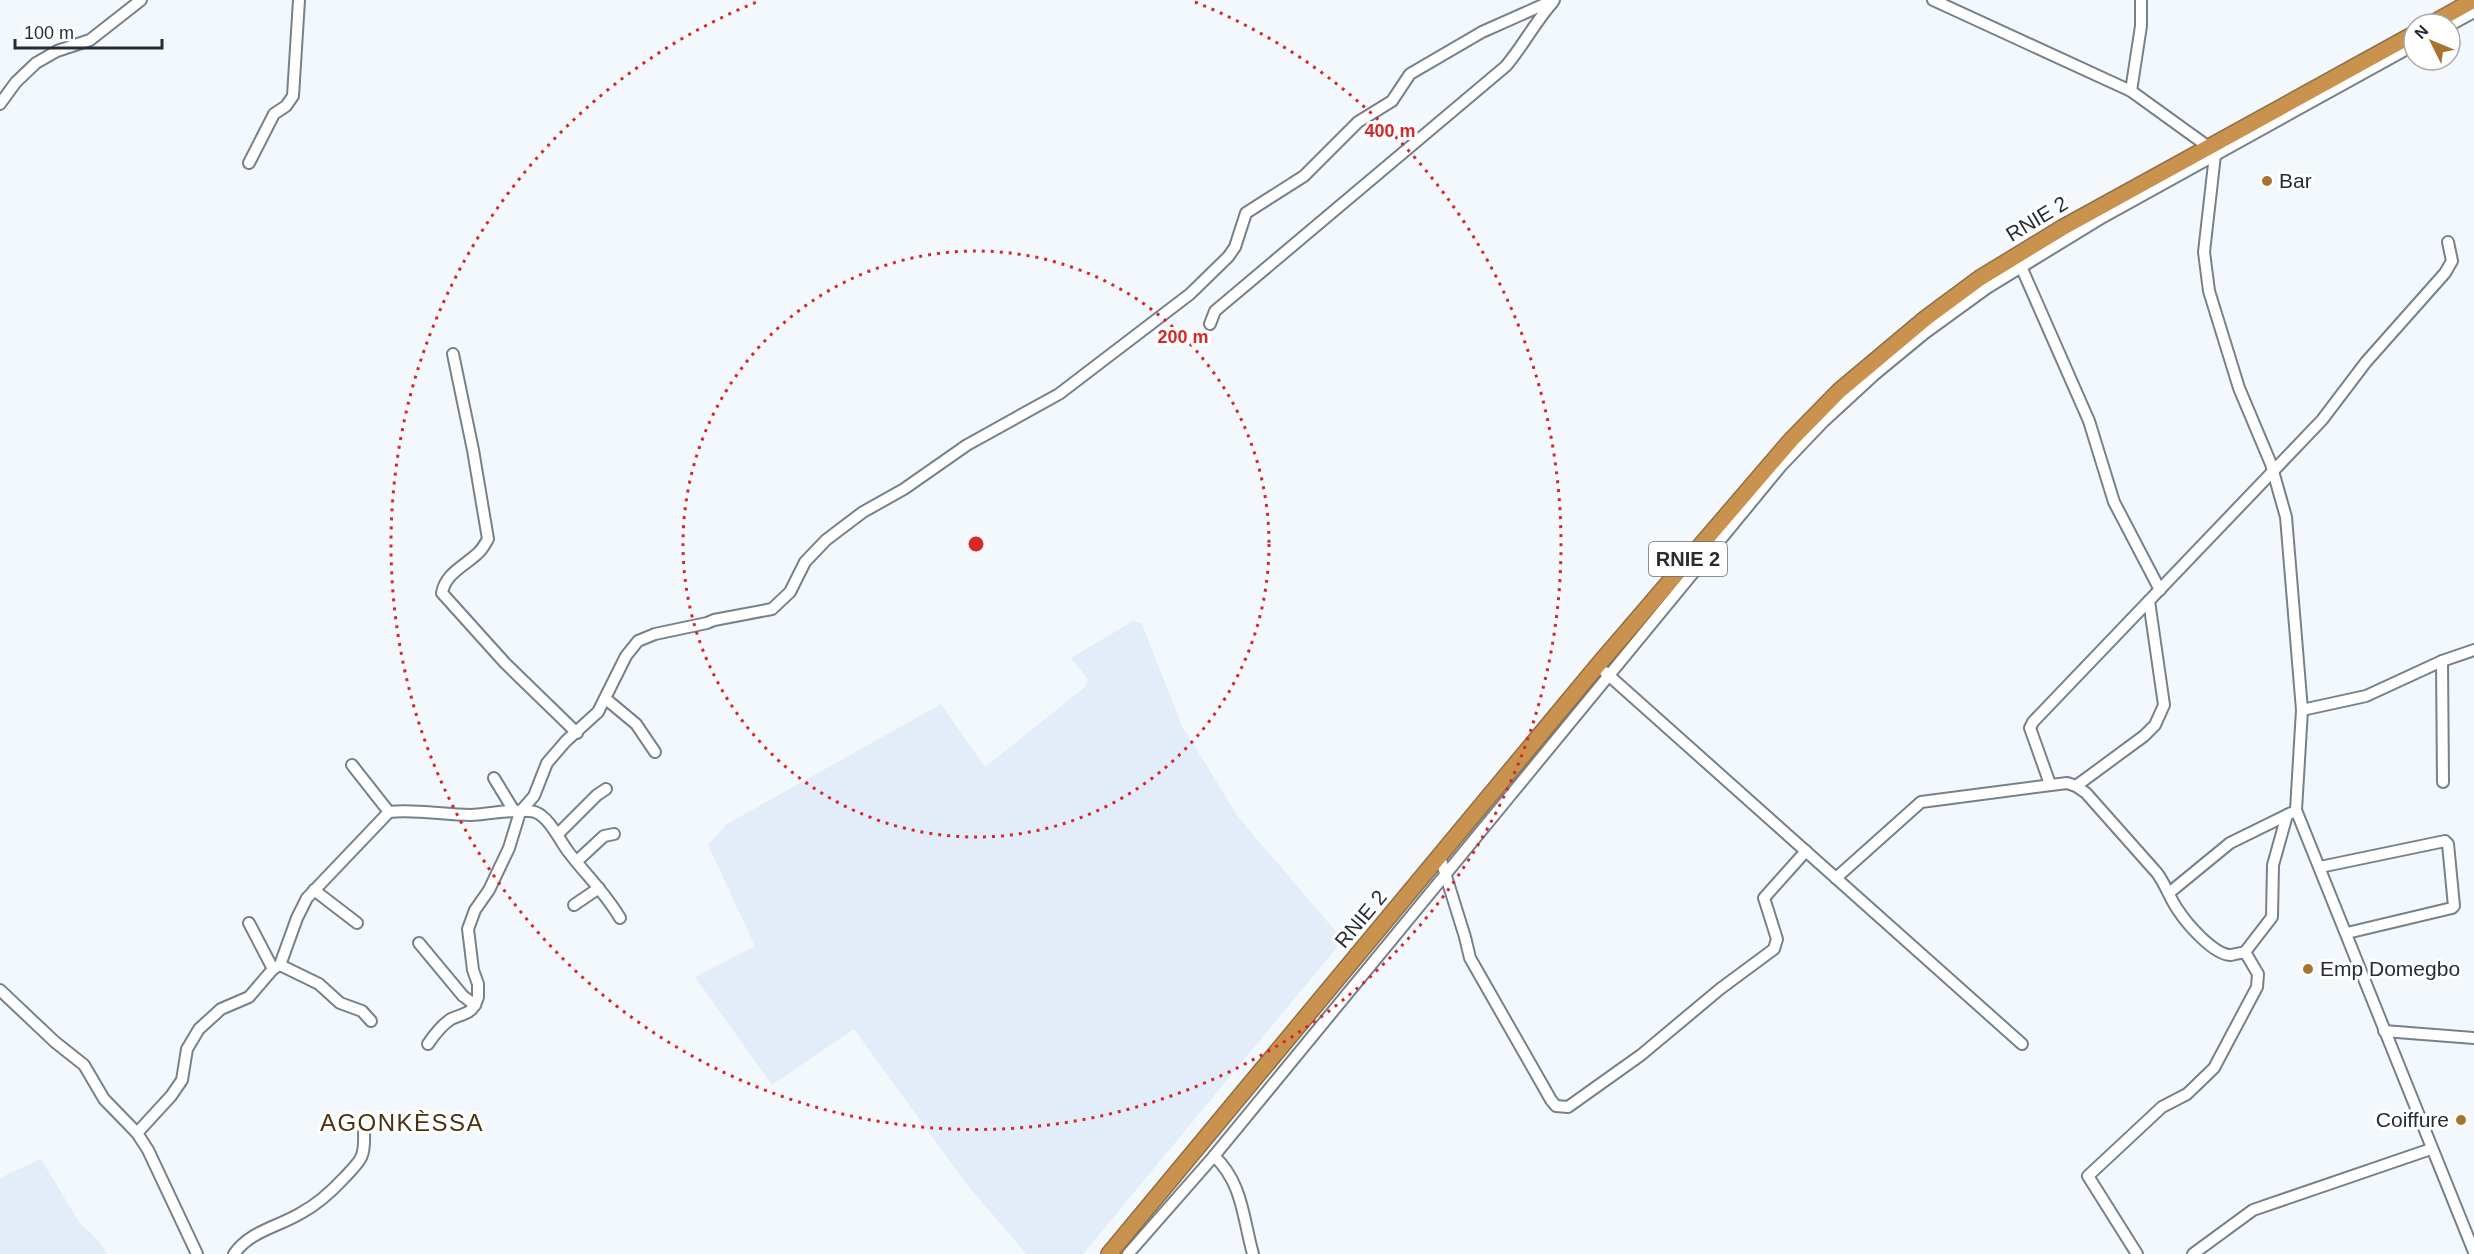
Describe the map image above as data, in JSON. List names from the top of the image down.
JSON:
{
  "streets": {
    "highway": ["RNIE 2"]
  },
  "districts": ["AGONKÈSSA"],
  "places": ["Bar", "Emp Domegbo", "Coiffure"],
  "scale_bar": "100 m",
  "north": "top left",
  "rings": ["400 m", "200 m"]
}
